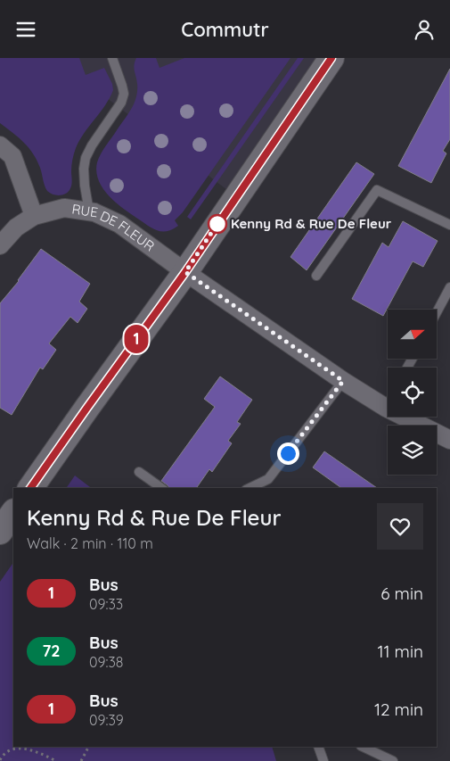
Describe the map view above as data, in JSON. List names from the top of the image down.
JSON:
{
  "streets": {
    "street": ["RUE DE FLEUR"]
  },
  "places": ["Kenny Rd & Rue De Fleur"],
  "lines": ["bus line 1"],
  "north": "right",
  "page": {
    "header": "Commutr",
    "on_map": "1",
    "heading": ["Kenny Rd & Rue De Fleur", "Walk · 2 min · 110 m"],
    "list": [
      {
        "mark": "1",
        "name": "Bus",
        "note": "09:33",
        "value": "6 min"
      },
      {
        "mark": "72",
        "name": "Bus",
        "note": "09:38",
        "value": "11 min"
      },
      {
        "mark": "1",
        "name": "Bus",
        "note": "09:39",
        "value": "12 min"
      }
    ]
  }
}
